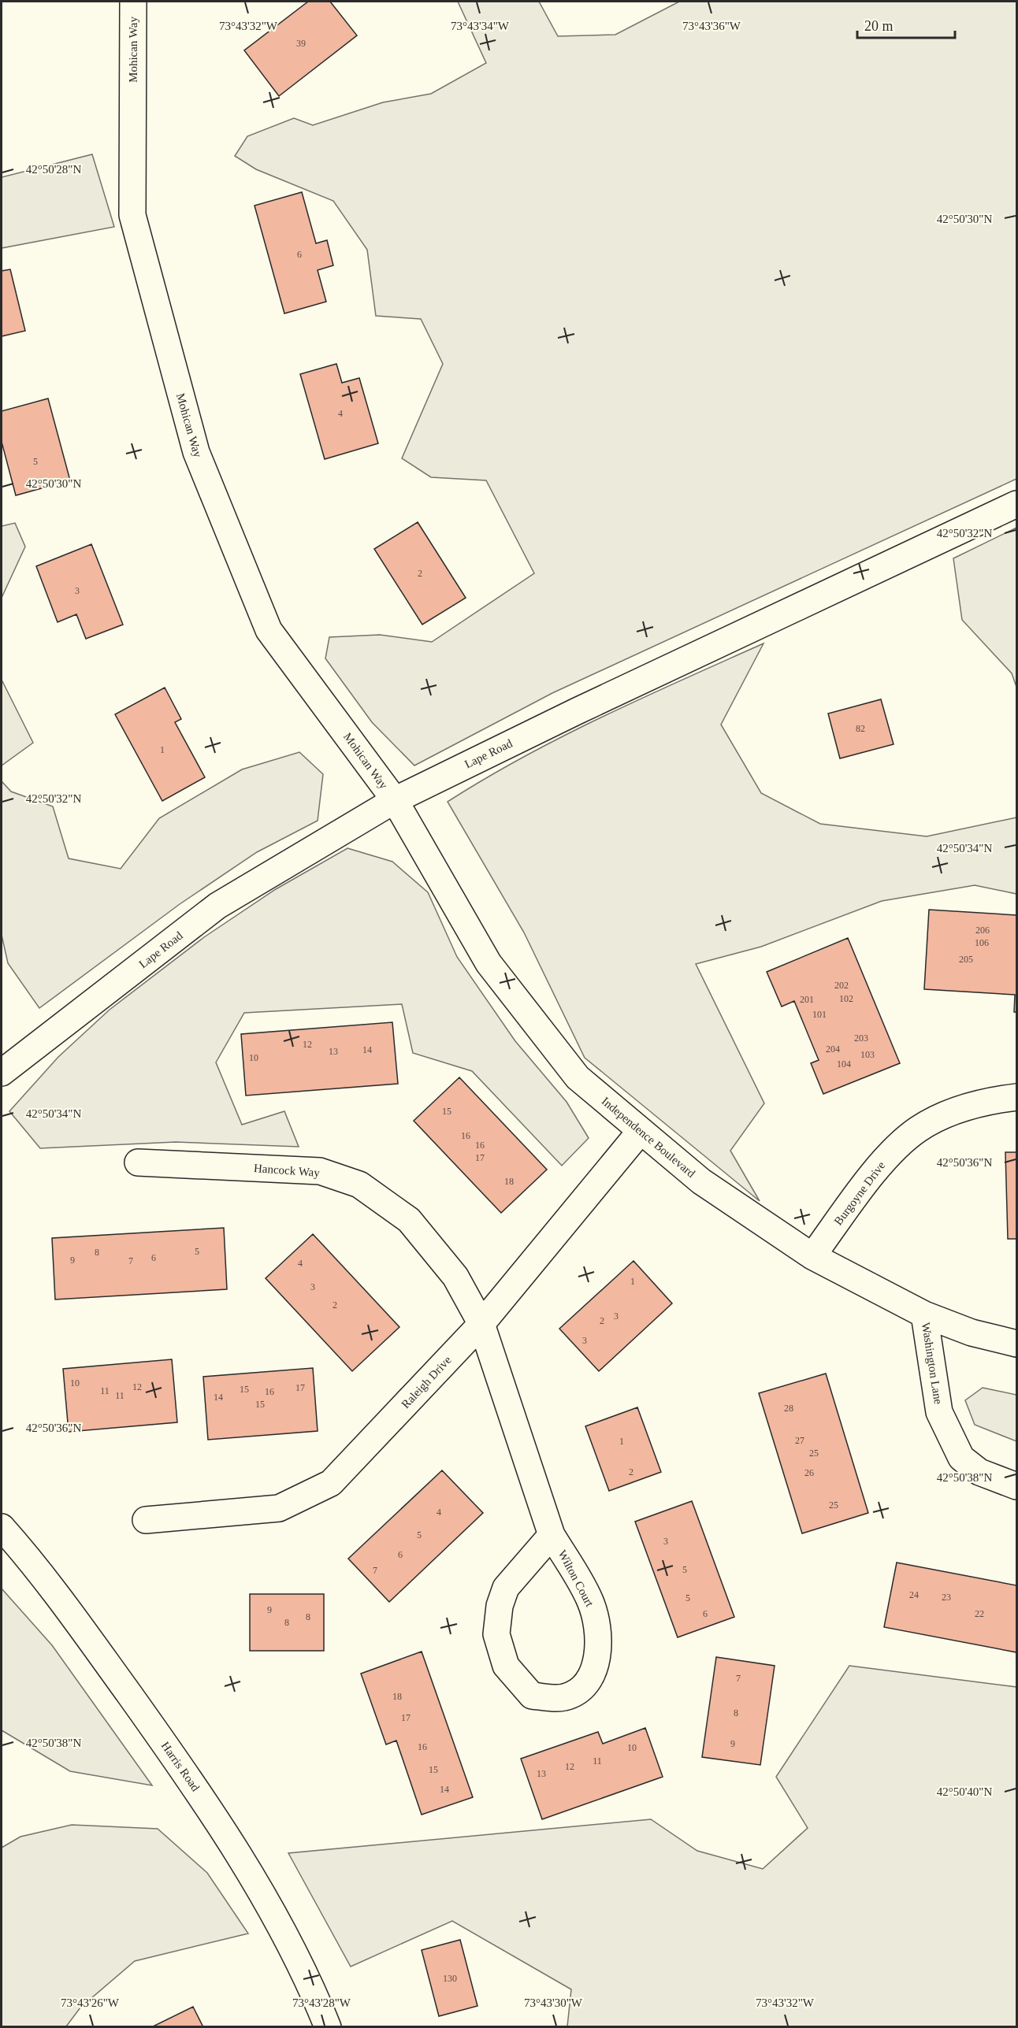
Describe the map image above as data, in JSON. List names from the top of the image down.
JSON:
{
  "streets": {
    "street": [
      "Mohican Way",
      "Lape Road",
      "Independence Boulevard",
      "Hancock Way",
      "Burgoyne Drive",
      "Washington Lane",
      "Raleigh Drive",
      "Wilton Court",
      "Harris Road"
    ]
  },
  "crossings": [
    ["Mohican Way", "Lape Road"],
    ["Mohican Way", "Independence Boulevard"],
    ["Lape Road", "Independence Boulevard"],
    ["Independence Boulevard", "Burgoyne Drive"],
    ["Independence Boulevard", "Washington Lane"],
    ["Independence Boulevard", "Raleigh Drive"],
    ["Hancock Way", "Raleigh Drive"],
    ["Hancock Way", "Wilton Court"],
    ["Raleigh Drive", "Wilton Court"]
  ],
  "house_numbers": [
    "39",
    "6",
    "4",
    "5",
    "2",
    "3",
    "82",
    "1",
    "206",
    "106",
    "205",
    "202",
    "102",
    "201",
    "101",
    "203",
    "12",
    "204",
    "14",
    "13",
    "103",
    "10",
    "104",
    "15",
    "16",
    "16",
    "17",
    "18",
    "5",
    "8",
    "6",
    "9",
    "7",
    "4",
    "1",
    "3",
    "2",
    "3",
    "2",
    "3",
    "10",
    "12",
    "17",
    "15",
    "11",
    "16",
    "11",
    "14",
    "15",
    "28",
    "27",
    "1",
    "25",
    "2",
    "26",
    "25",
    "4",
    "5",
    "3",
    "6",
    "5",
    "7",
    "24",
    "23",
    "5",
    "9",
    "6",
    "22",
    "8",
    "8",
    "7",
    "18",
    "8",
    "17",
    "9",
    "16",
    "10",
    "11",
    "12",
    "15",
    "13",
    "14",
    "130"
  ],
  "scale_bar": "20 m",
  "coordinates": [
    "73°43'32\"W",
    "73°43'34\"W",
    "73°43'36\"W",
    "42°50'28\"N",
    "42°50'30\"N",
    "42°50'32\"N",
    "42°50'34\"N",
    "42°50'36\"N",
    "42°50'38\"N",
    "42°50'40\"N",
    "73°43'26\"W",
    "73°43'28\"W",
    "73°43'30\"W"
  ]
}
